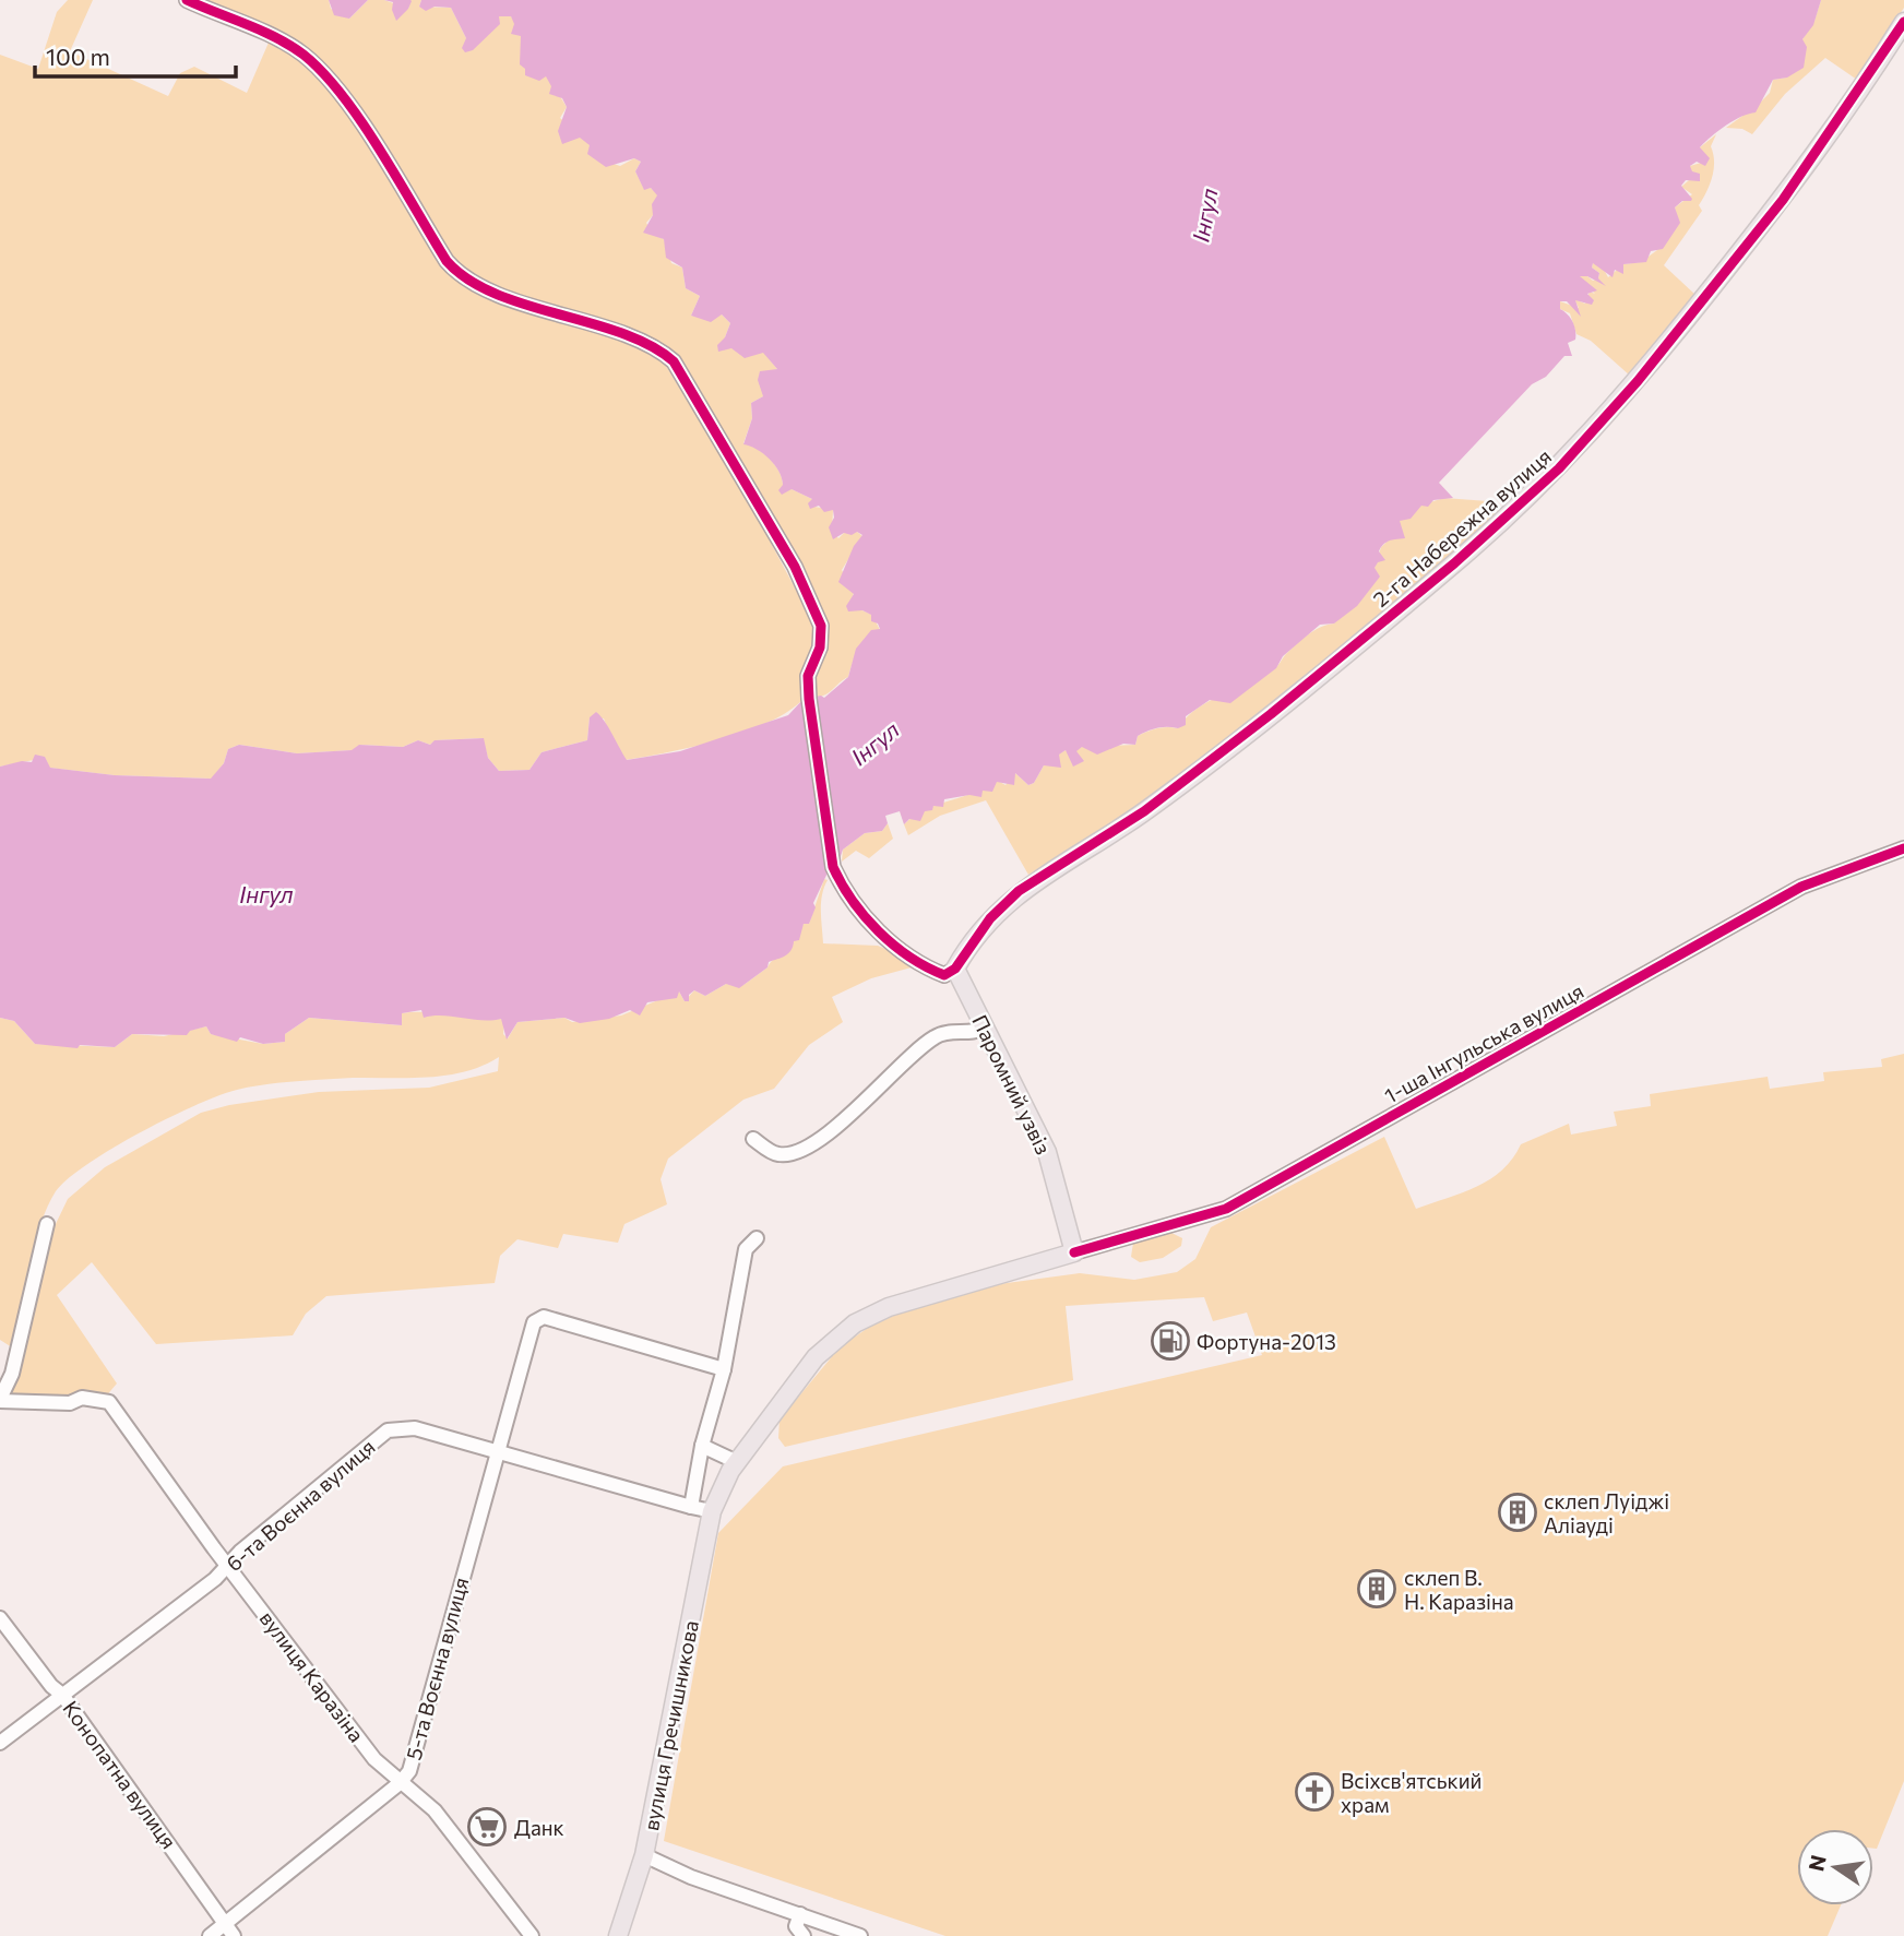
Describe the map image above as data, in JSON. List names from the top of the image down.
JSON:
{
  "streets": {
    "main road": ["2-га Набережна вулиця", "Паромний узвіз", "вулиця Гречишникова"],
    "street": [
      "1-ша Інгульська вулиця",
      "6-та Воєнна вулиця",
      "5-та Воєнна вулиця",
      "вулиця Каразіна",
      "Конопатна вулиця"
    ]
  },
  "crossings": [
    ["2-га Набережна вулиця", "Паромний узвіз"],
    ["1-ша Інгульська вулиця", "Паромний узвіз"],
    ["6-та Воєнна вулиця", "5-та Воєнна вулиця"],
    ["6-та Воєнна вулиця", "вулиця Каразіна"],
    ["6-та Воєнна вулиця", "Конопатна вулиця"],
    ["5-та Воєнна вулиця", "вулиця Каразіна"],
    ["5-та Воєнна вулиця", "Конопатна вулиця"]
  ],
  "water": ["Інгул"],
  "places": {
    "fuel station": ["Фортуна-2013"],
    "building": ["склеп Луіджі Аліауді", "склеп В. Н. Каразіна"],
    "church": ["Всіхсв'ятський храм"],
    "supermarket": ["Данк"]
  },
  "scale_bar": "100 m",
  "north": "left"
}
